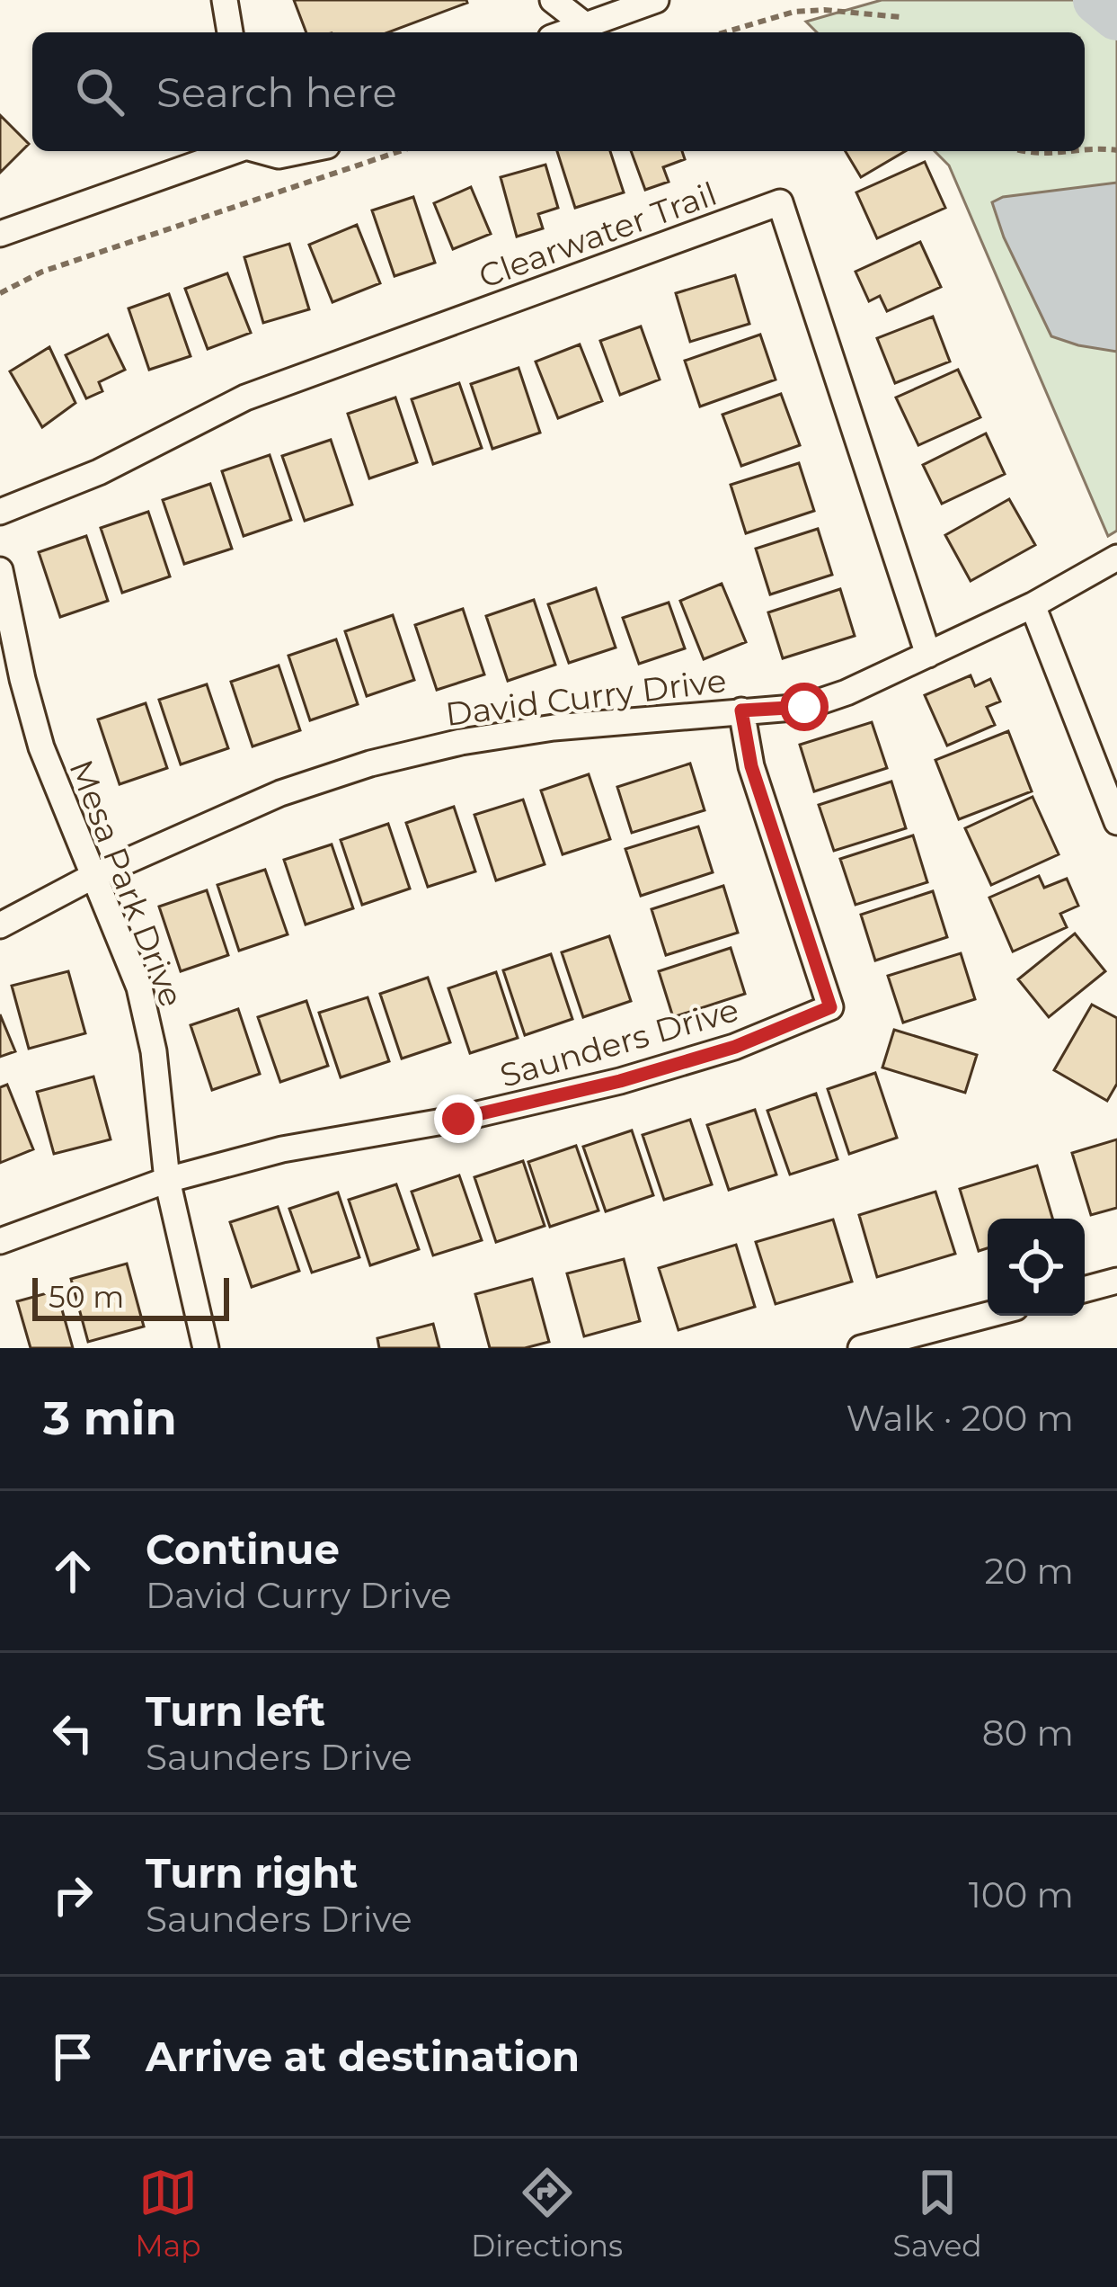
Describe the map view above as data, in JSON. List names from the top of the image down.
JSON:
{
  "streets": {
    "street": [
      "Clearwater Trail",
      "David Curry Drive",
      "Mesa Park Drive",
      "Saunders Drive"
    ]
  },
  "crossings": [
    ["Clearwater Trail", "David Curry Drive"],
    ["David Curry Drive", "Mesa Park Drive"],
    ["David Curry Drive", "Saunders Drive"],
    ["Mesa Park Drive", "Saunders Drive"]
  ],
  "scale_bar": "50 m",
  "page": {
    "search": "Search here",
    "scale": "50 m",
    "heading": ["3 min", "Walk · 200 m"],
    "list": [
      ["Continue", "David Curry Drive", "20 m"],
      ["Turn left", "Saunders Drive", "80 m"],
      ["Turn right", "Saunders Drive", "100 m"],
      "Arrive at destination"
    ],
    "nav": ["Map", "Directions", "Saved"]
  }
}
